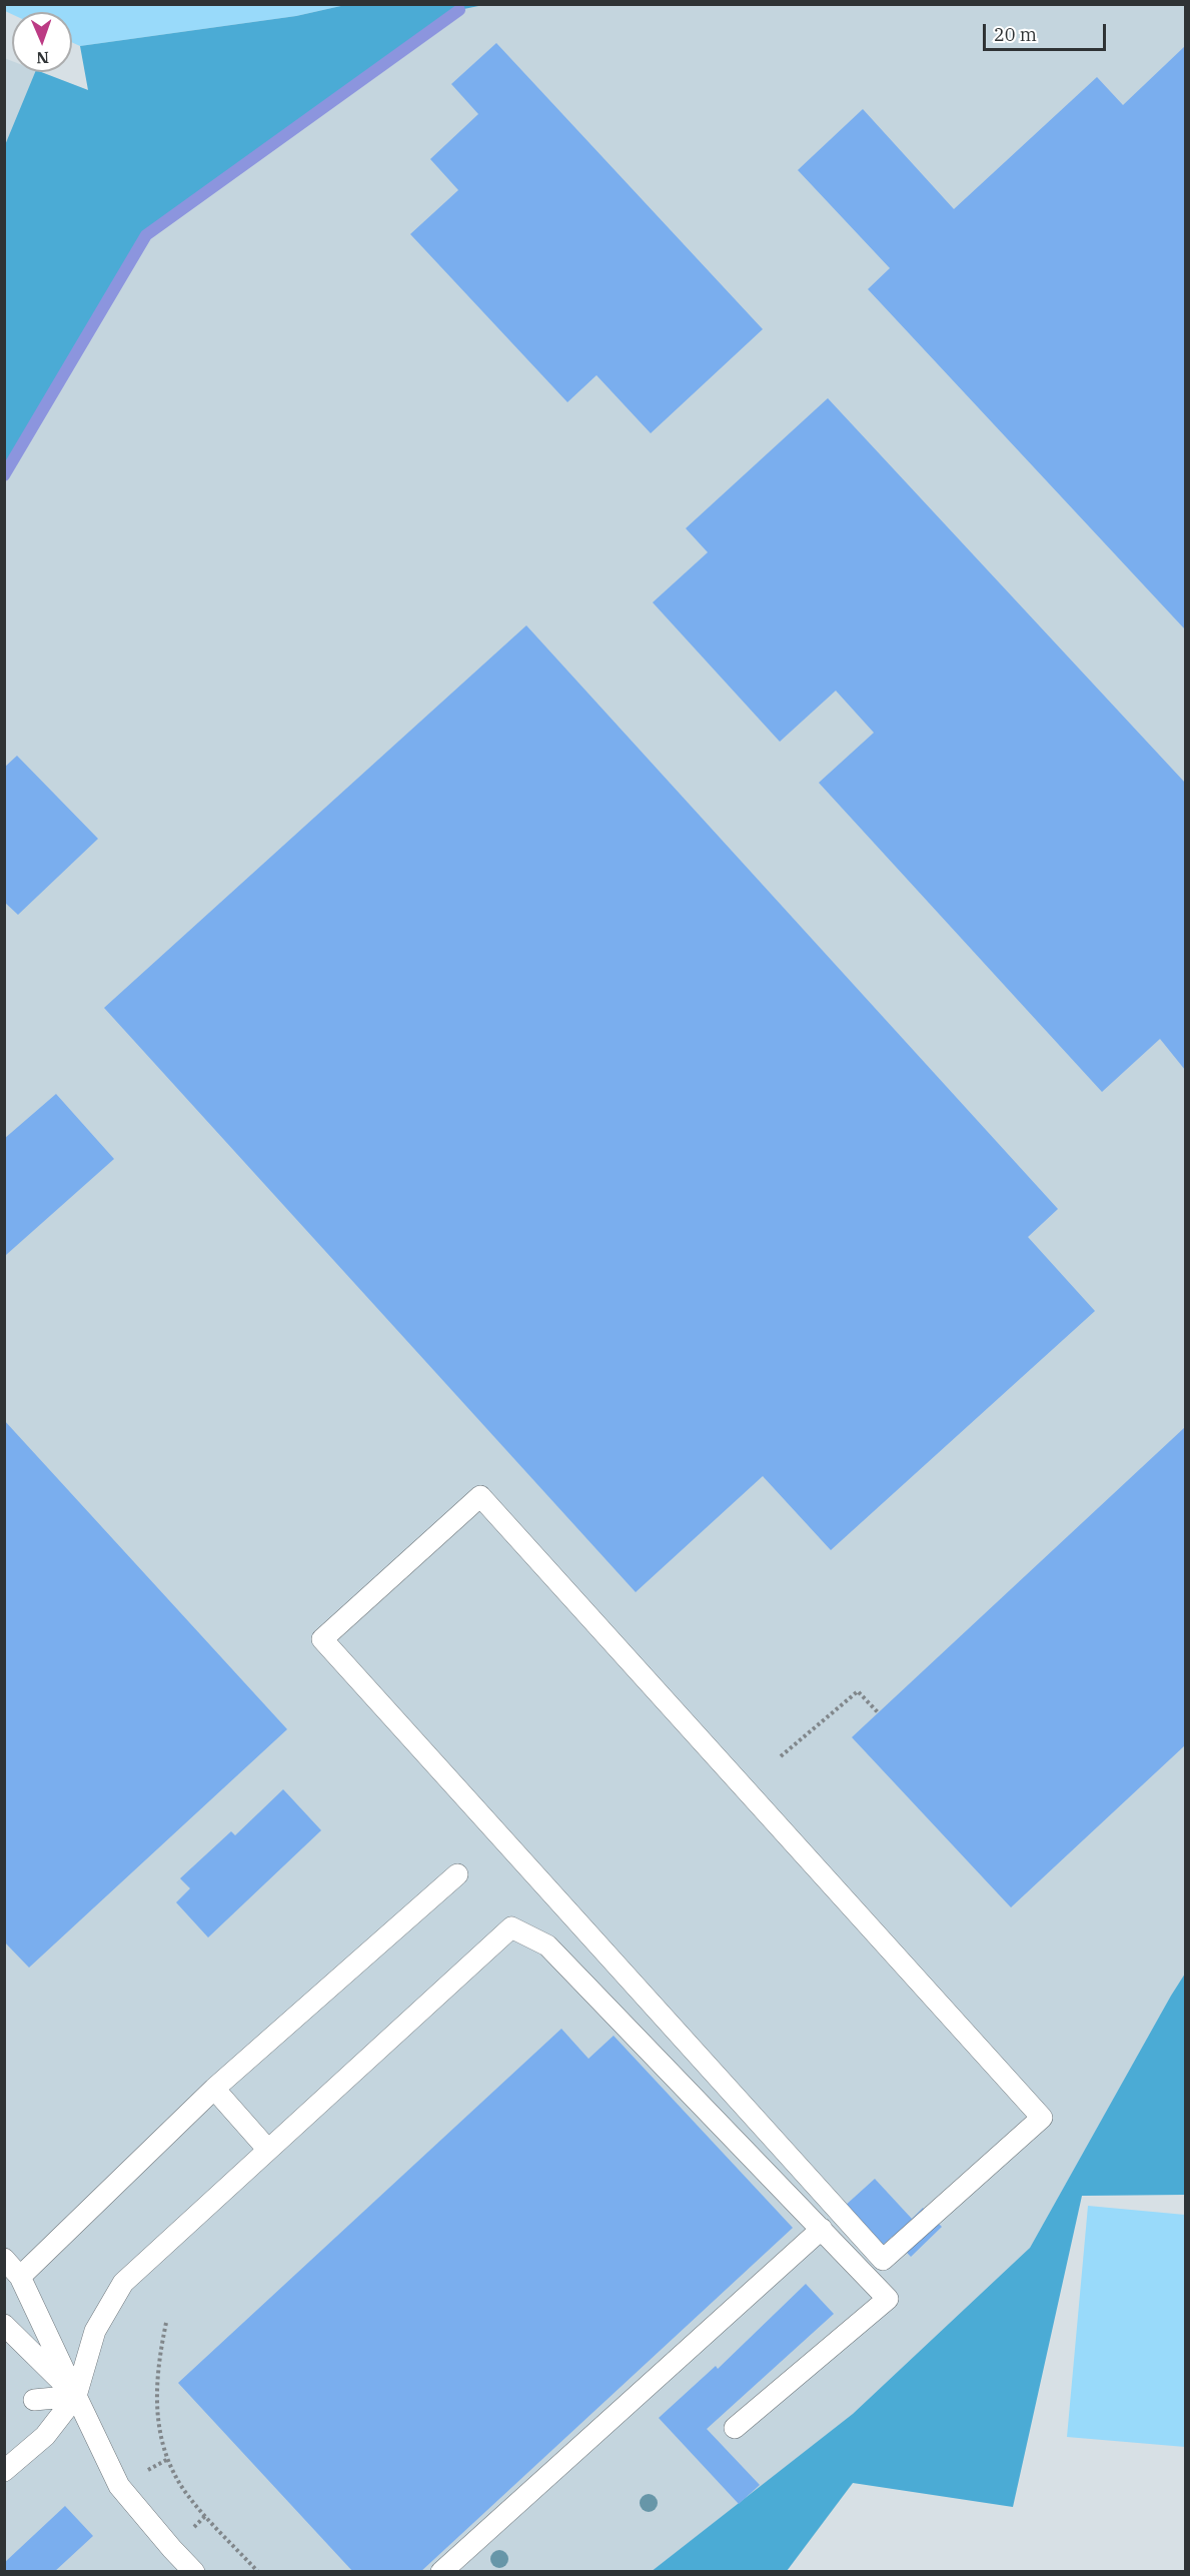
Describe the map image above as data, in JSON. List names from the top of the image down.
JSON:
{
  "scale_bar": "20 m",
  "north": "bottom"
}
